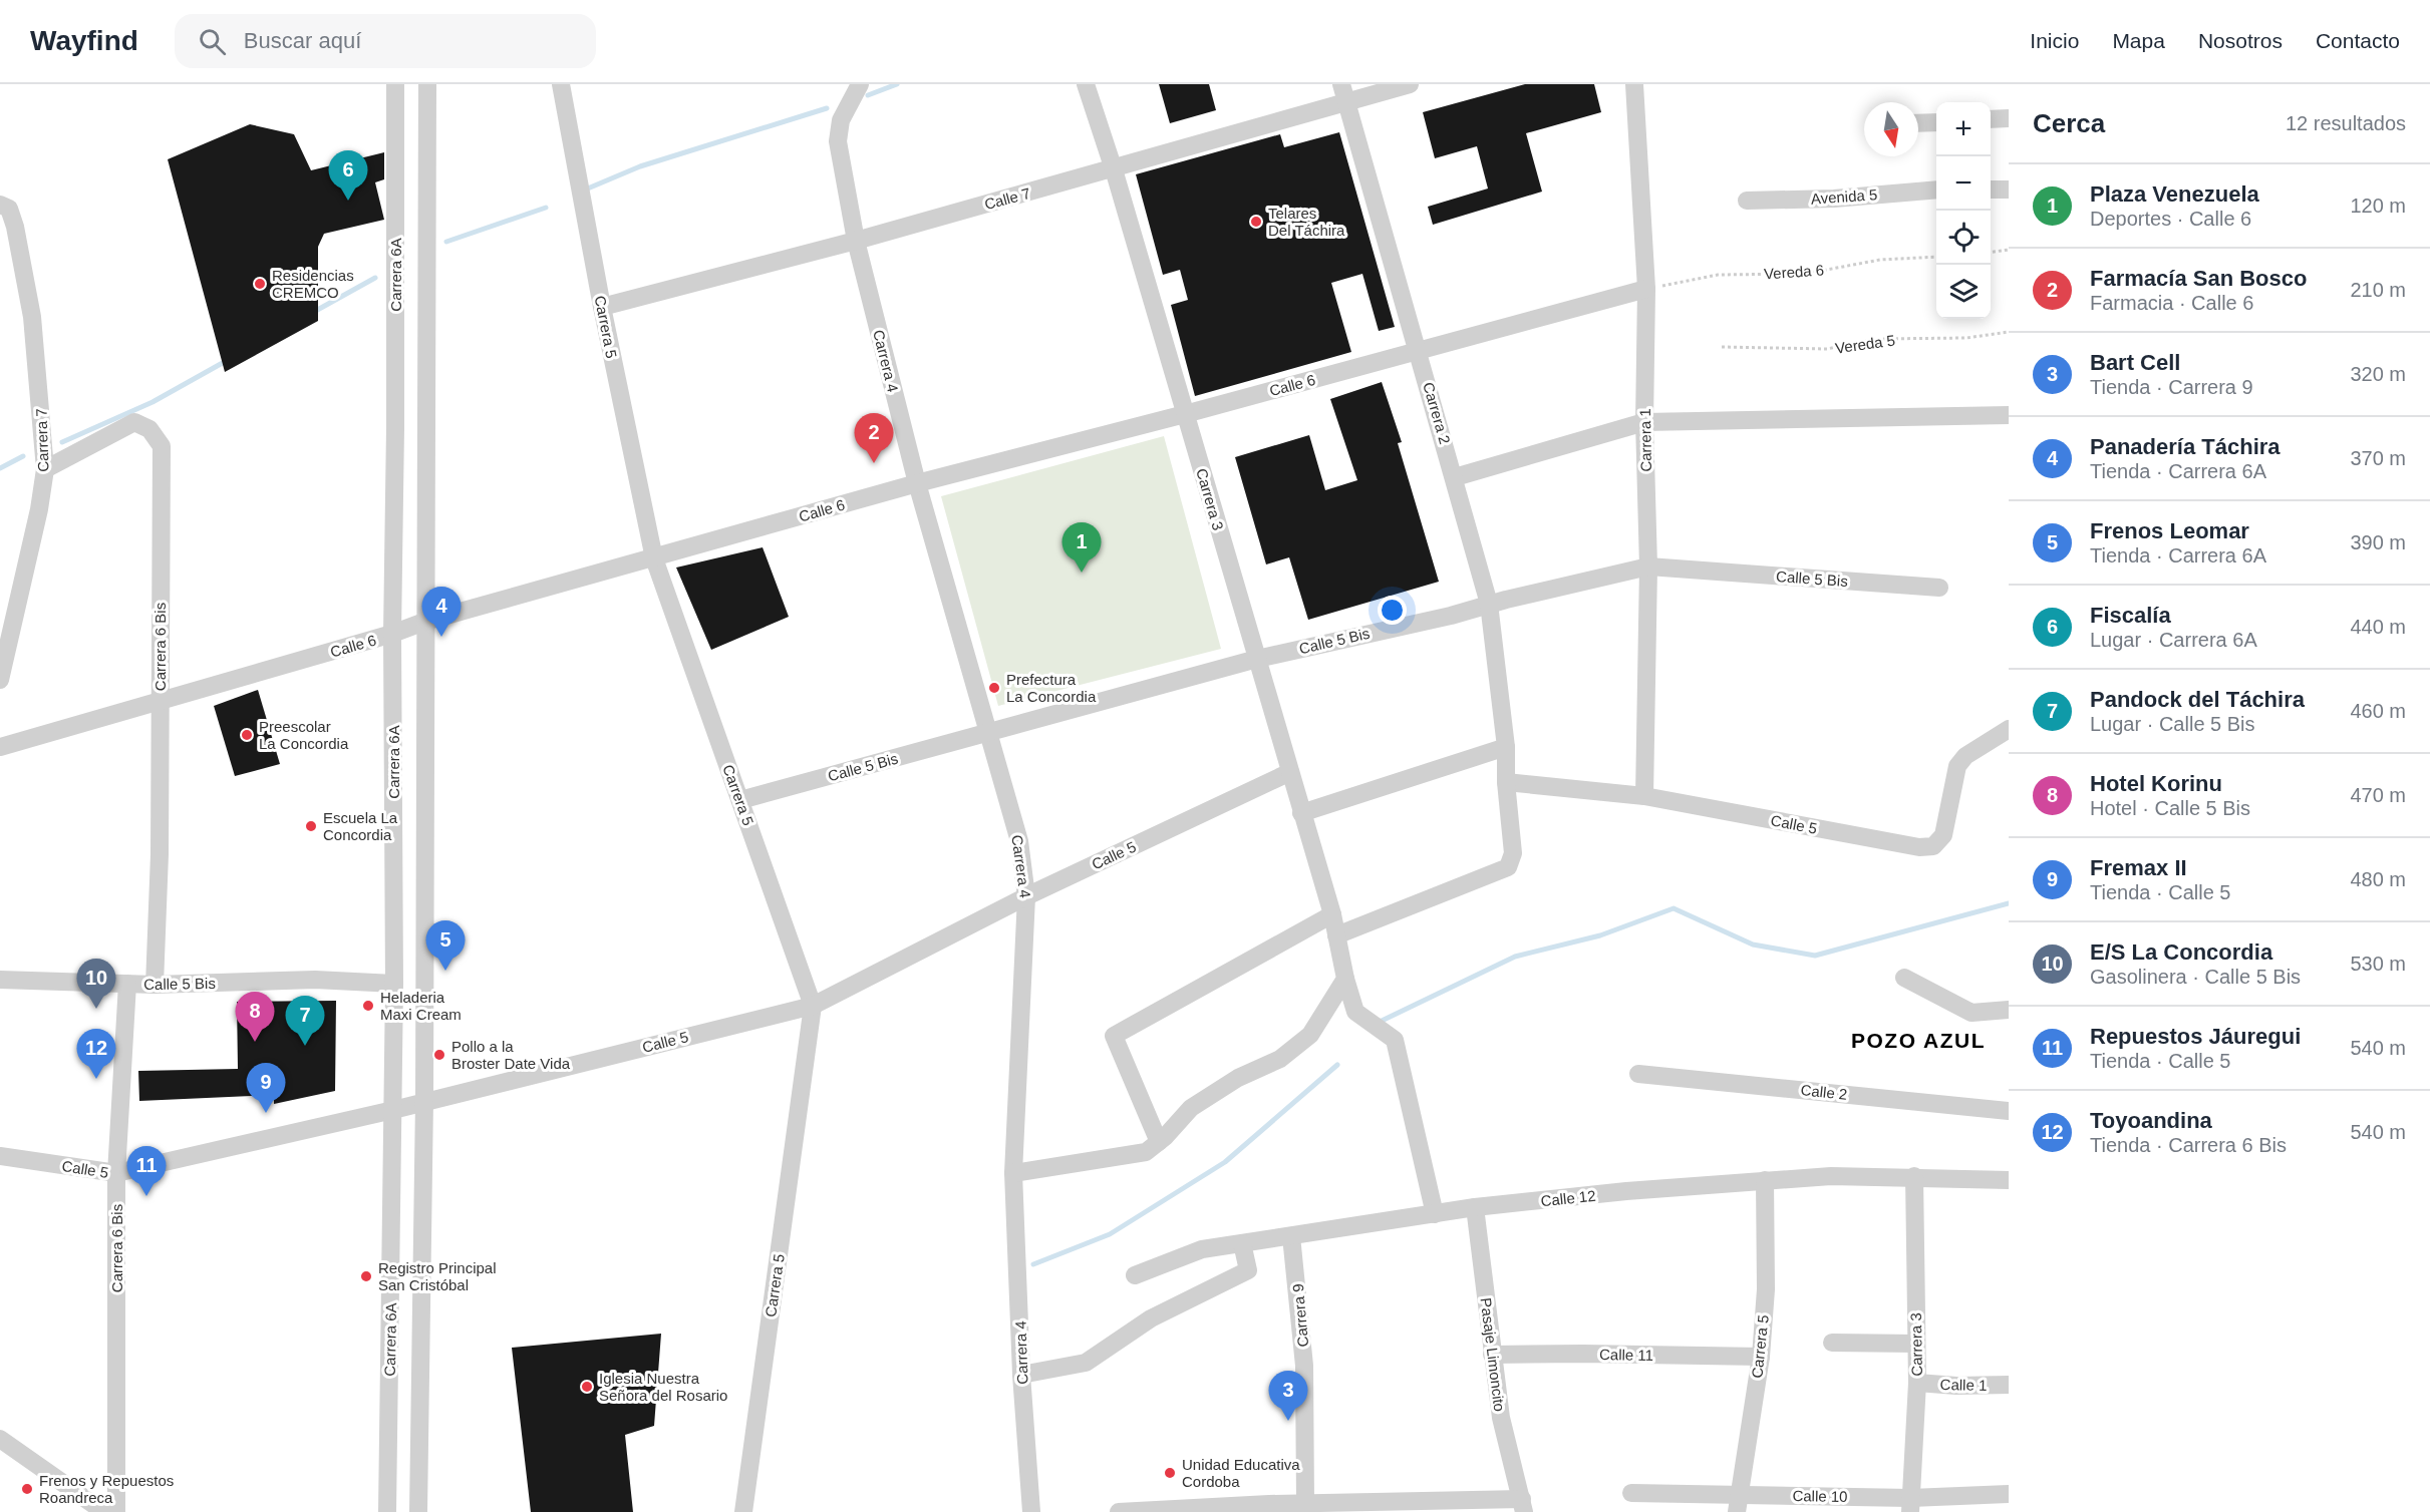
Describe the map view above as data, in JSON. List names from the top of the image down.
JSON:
{
  "streets": {
    "street": [
      "Avenida 5",
      "Calle 7",
      "Carrera 6A",
      "Carrera 5",
      "Carrera 4",
      "Calle 6",
      "Carrera 2",
      "Carrera 7",
      "Carrera 1",
      "Carrera 3",
      "Calle 5 Bis",
      "Carrera 6 Bis",
      "Calle 5",
      "Calle 2",
      "Calle 12",
      "Carrera 9",
      "Pasaje Limoncito",
      "Calle 11",
      "Calle 1",
      "Calle 10"
    ],
    "path": ["Vereda 6", "Vereda 5"]
  },
  "crossings": [
    ["Calle 7", "Carrera 5"],
    ["Calle 7", "Carrera 4"],
    ["Calle 7", "Carrera 2"],
    ["Calle 7", "Carrera 3"],
    ["Vereda 6", "Calle 6"],
    ["Vereda 6", "Carrera 1"],
    ["Carrera 6A", "Calle 6"],
    ["Carrera 6A", "Calle 5 Bis"],
    ["Carrera 6A", "Calle 5"],
    ["Carrera 5", "Calle 6"],
    ["Carrera 5", "Calle 5 Bis"],
    ["Carrera 5", "Calle 5"],
    ["Carrera 5", "Calle 12"],
    ["Carrera 5", "Calle 11"],
    ["Carrera 5", "Calle 10"],
    ["Carrera 4", "Calle 6"],
    ["Carrera 4", "Calle 5 Bis"],
    ["Carrera 4", "Calle 5"],
    ["Calle 6", "Carrera 2"],
    ["Calle 6", "Carrera 1"],
    ["Calle 6", "Carrera 3"],
    ["Calle 6", "Carrera 6 Bis"],
    ["Carrera 2", "Carrera 3"],
    ["Carrera 2", "Calle 5 Bis"],
    ["Carrera 2", "Calle 5"],
    ["Carrera 7", "Carrera 6 Bis"],
    ["Carrera 1", "Calle 5 Bis"],
    ["Carrera 1", "Calle 5"],
    ["Carrera 3", "Calle 5 Bis"],
    ["Carrera 3", "Calle 5"],
    ["Carrera 3", "Calle 12"],
    ["Carrera 3", "Calle 1"],
    ["Carrera 3", "Calle 10"],
    ["Calle 5 Bis", "Carrera 6 Bis"],
    ["Carrera 6 Bis", "Calle 5"],
    ["Calle 12", "Carrera 9"],
    ["Calle 12", "Pasaje Limoncito"],
    ["Pasaje Limoncito", "Calle 11"]
  ],
  "districts": ["POZO AZUL"],
  "places": [
    "Telares Del Táchira",
    "Residencias CREMCO",
    "Prefectura La Concordia",
    "Preescolar La Concordia",
    "Escuela La Concordia",
    "Heladeria Maxi Cream",
    "Pollo a la Broster Date Vida",
    "Registro Principal San Cristóbal",
    "Iglesia Nuestra Señora del Rosario",
    "Unidad Educativa Cordoba",
    "Frenos y Repuestos Roandreca"
  ],
  "north": "bottom",
  "page": {
    "header": "Wayfind",
    "search": "Buscar aquí",
    "nav": [
      "Inicio",
      "Mapa",
      "Nosotros",
      "Contacto"
    ],
    "heading": ["Cerca", "12 resultados"],
    "map_buttons": ["+", "−"],
    "pins": [
      "6",
      "2",
      "1",
      "4",
      "5",
      "10",
      "8",
      "7",
      "12",
      "9",
      "11",
      "3"
    ],
    "list": [
      {
        "mark": "1",
        "name": "Plaza Venezuela",
        "note": "Deportes · Calle 6",
        "value": "120 m"
      },
      {
        "mark": "2",
        "name": "Farmacía San Bosco",
        "note": "Farmacia · Calle 6",
        "value": "210 m"
      },
      {
        "mark": "3",
        "name": "Bart Cell",
        "note": "Tienda · Carrera 9",
        "value": "320 m"
      },
      {
        "mark": "4",
        "name": "Panadería Táchira",
        "note": "Tienda · Carrera 6A",
        "value": "370 m"
      },
      {
        "mark": "5",
        "name": "Frenos Leomar",
        "note": "Tienda · Carrera 6A",
        "value": "390 m"
      },
      {
        "mark": "6",
        "name": "Fiscalía",
        "note": "Lugar · Carrera 6A",
        "value": "440 m"
      },
      {
        "mark": "7",
        "name": "Pandock del Táchira",
        "note": "Lugar · Calle 5 Bis",
        "value": "460 m"
      },
      {
        "mark": "8",
        "name": "Hotel Korinu",
        "note": "Hotel · Calle 5 Bis",
        "value": "470 m"
      },
      {
        "mark": "9",
        "name": "Fremax II",
        "note": "Tienda · Calle 5",
        "value": "480 m"
      },
      {
        "mark": "10",
        "name": "E/S La Concordia",
        "note": "Gasolinera · Calle 5 Bis",
        "value": "530 m"
      },
      {
        "mark": "11",
        "name": "Repuestos Jáuregui",
        "note": "Tienda · Calle 5",
        "value": "540 m"
      },
      {
        "mark": "12",
        "name": "Toyoandina",
        "note": "Tienda · Carrera 6 Bis",
        "value": "540 m"
      }
    ]
  }
}
